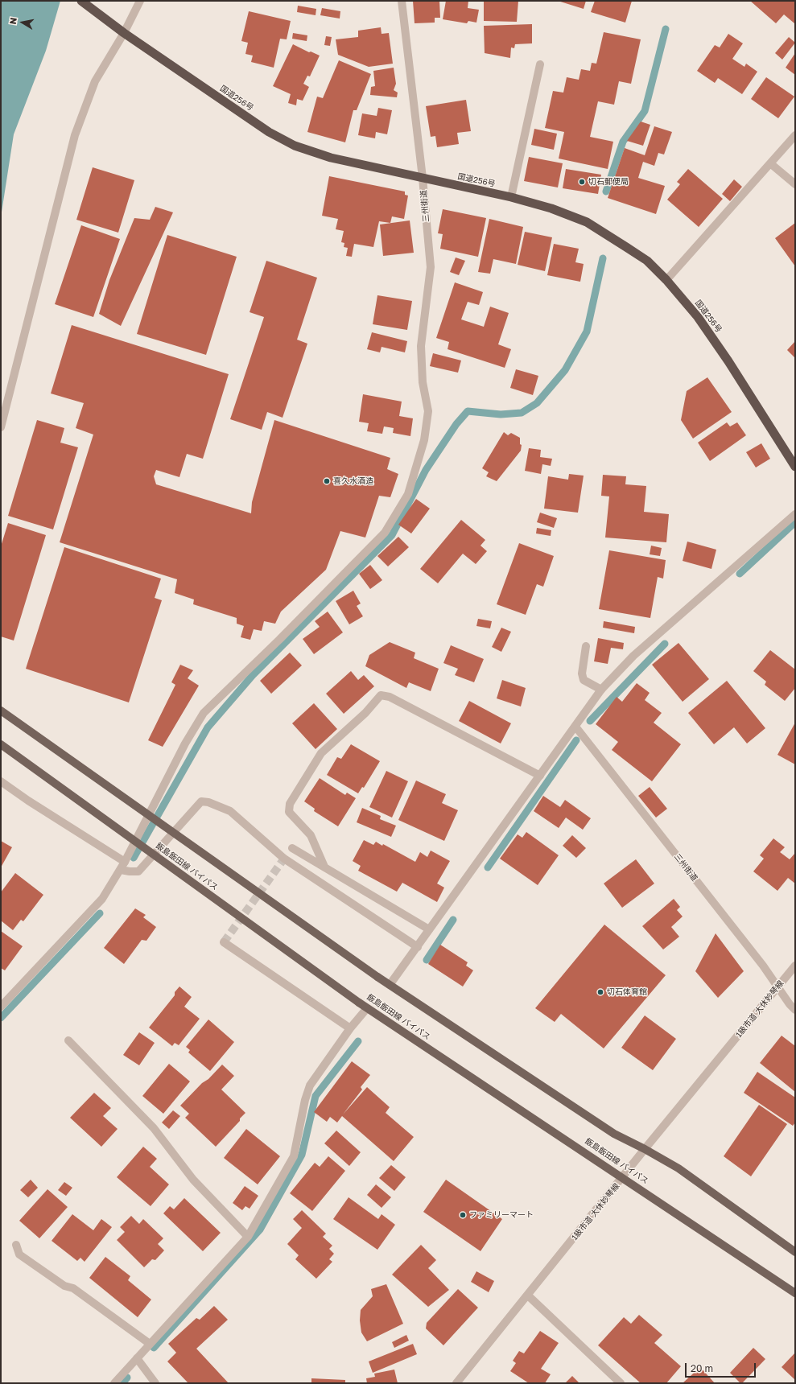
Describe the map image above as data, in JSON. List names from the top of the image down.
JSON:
{
  "streets": {
    "highway": ["国道256号"],
    "main road": ["飯島飯田線 バイパス"],
    "street": ["三州街道", "1級市道 大休妙琴線"]
  },
  "crossings": [
    ["国道256号", "三州街道"],
    ["三州街道", "1級市道 大休妙琴線"],
    ["飯島飯田線 バイパス", "1級市道 大休妙琴線"]
  ],
  "places": [
    "切石郵便局",
    "喜久水酒造",
    "切石体育館",
    "ファミリーマート"
  ],
  "scale_bar": "20 m",
  "north": "left"
}
